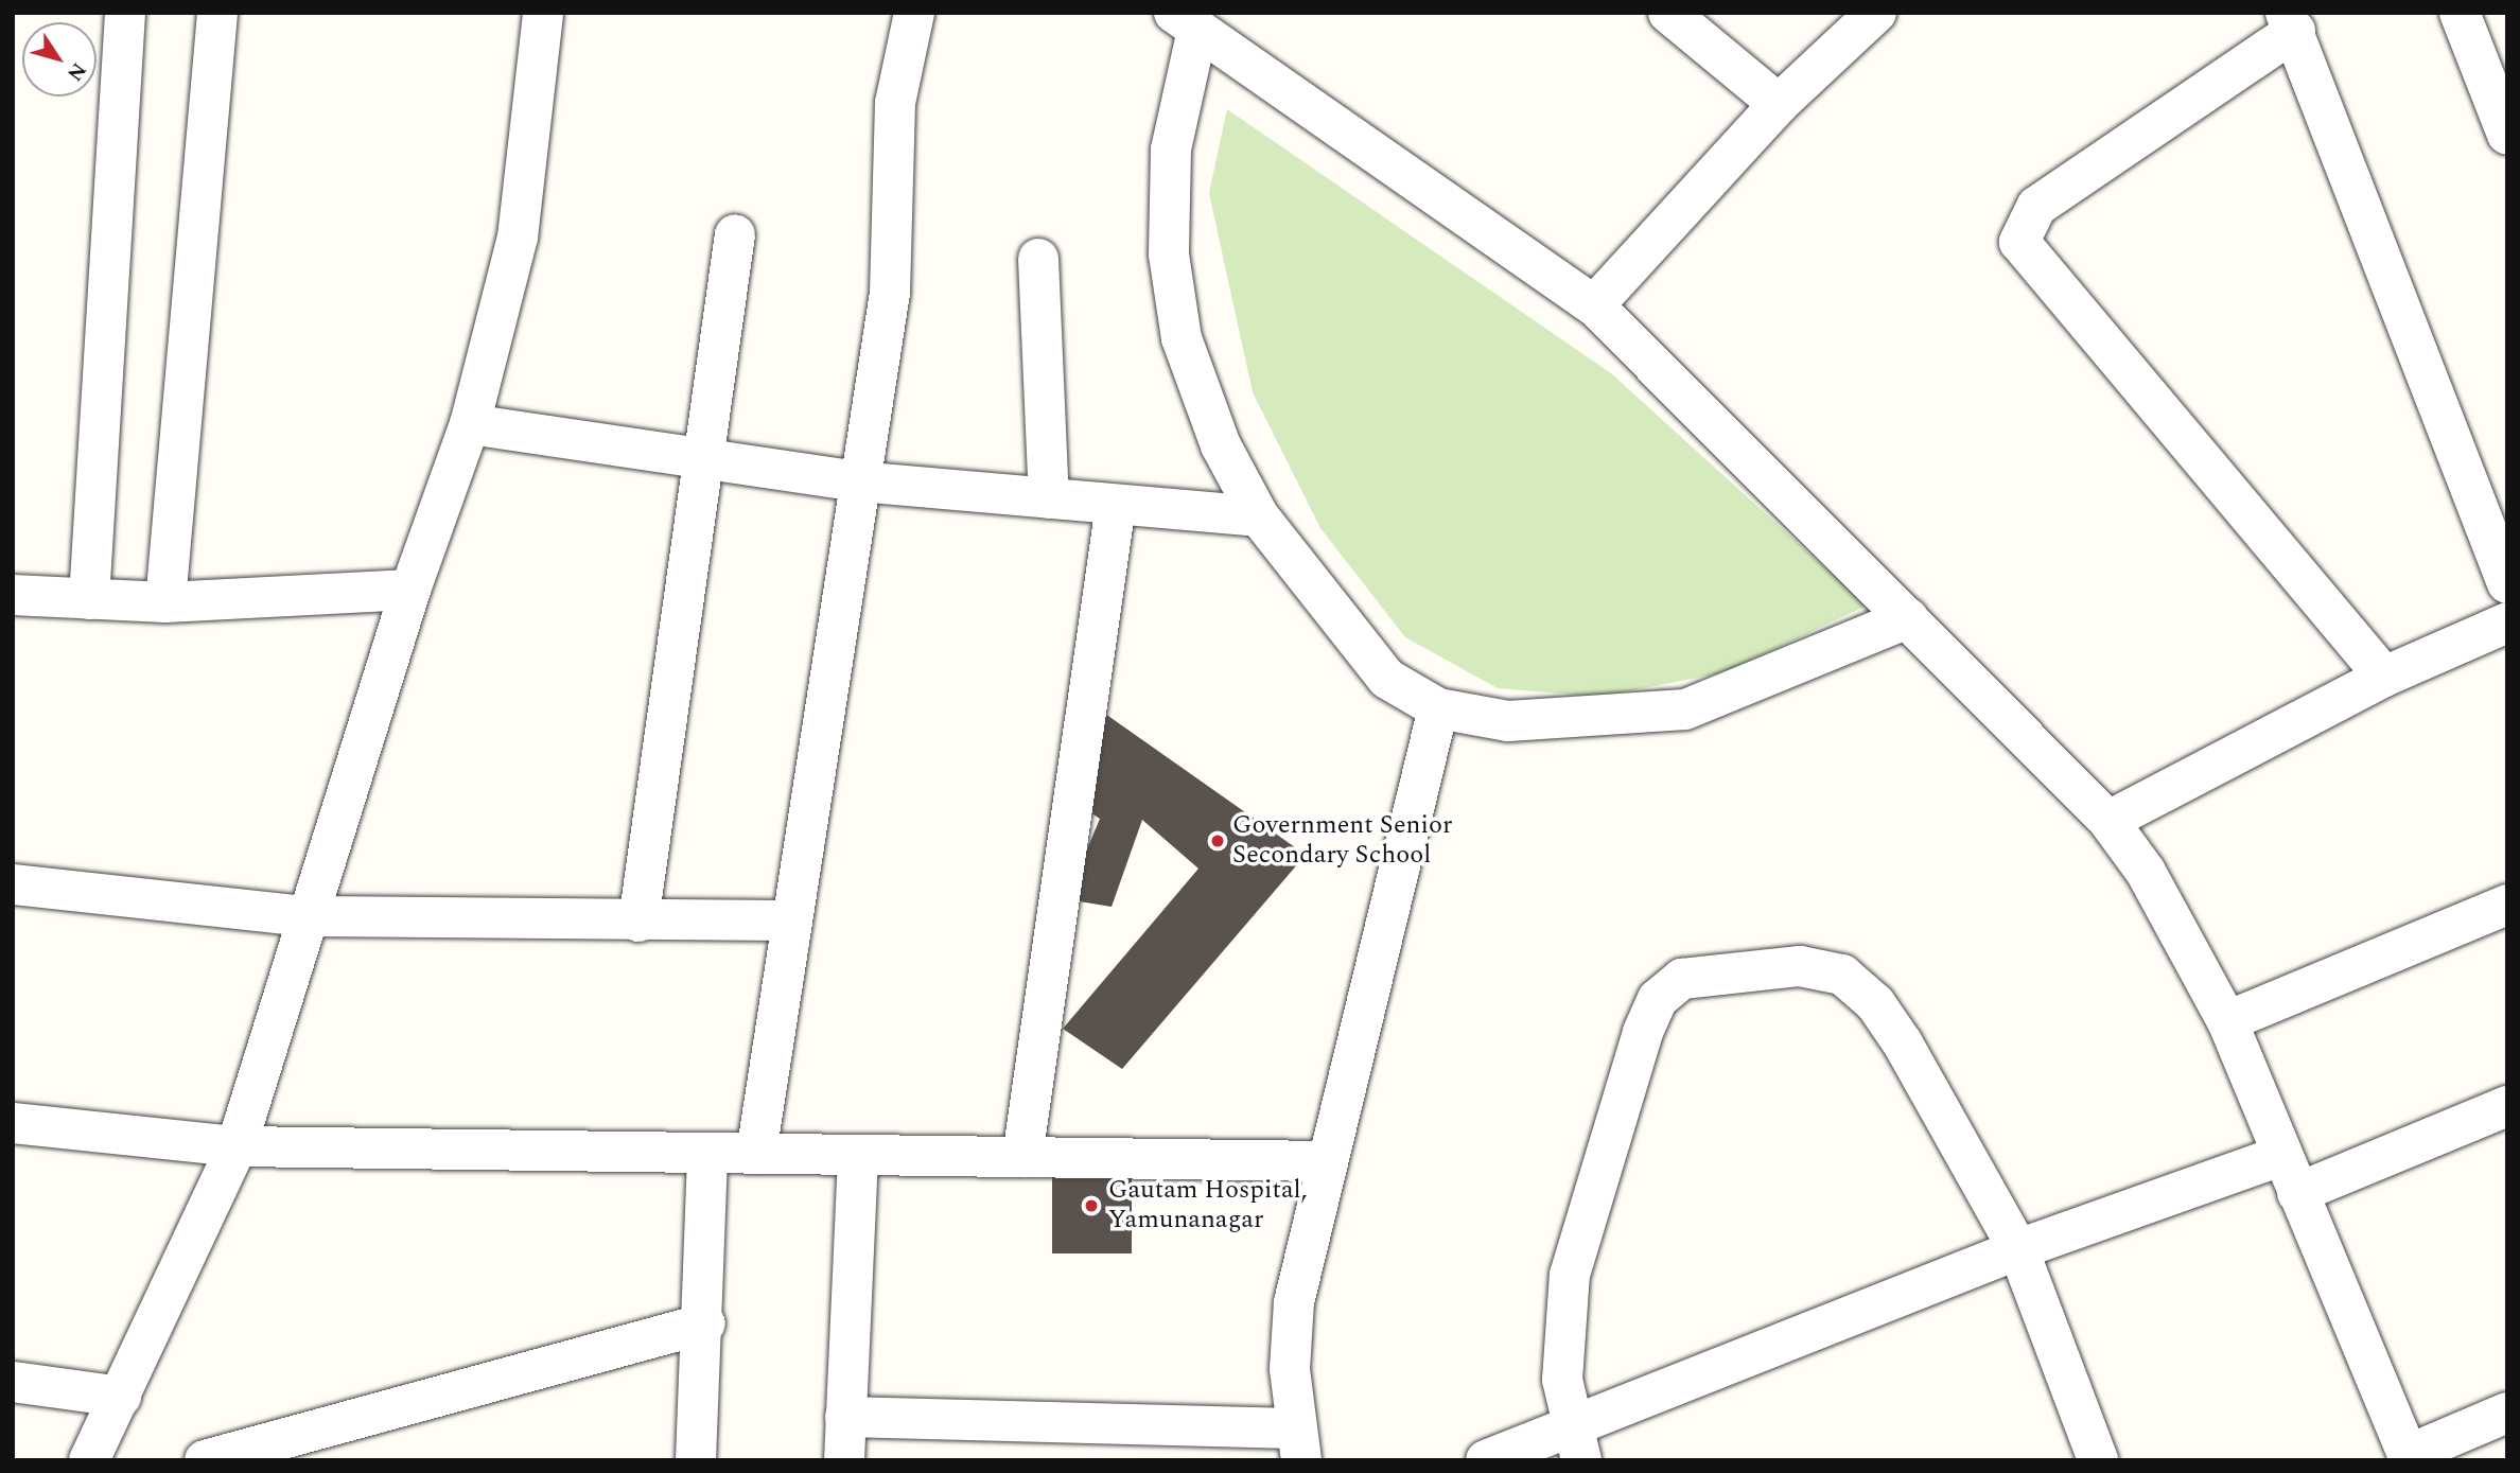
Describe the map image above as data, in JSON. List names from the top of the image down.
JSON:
{
  "places": ["Government Senior Secondary School", "Gautam Hospital, Yamunanagar"],
  "north": "bottom right"
}
